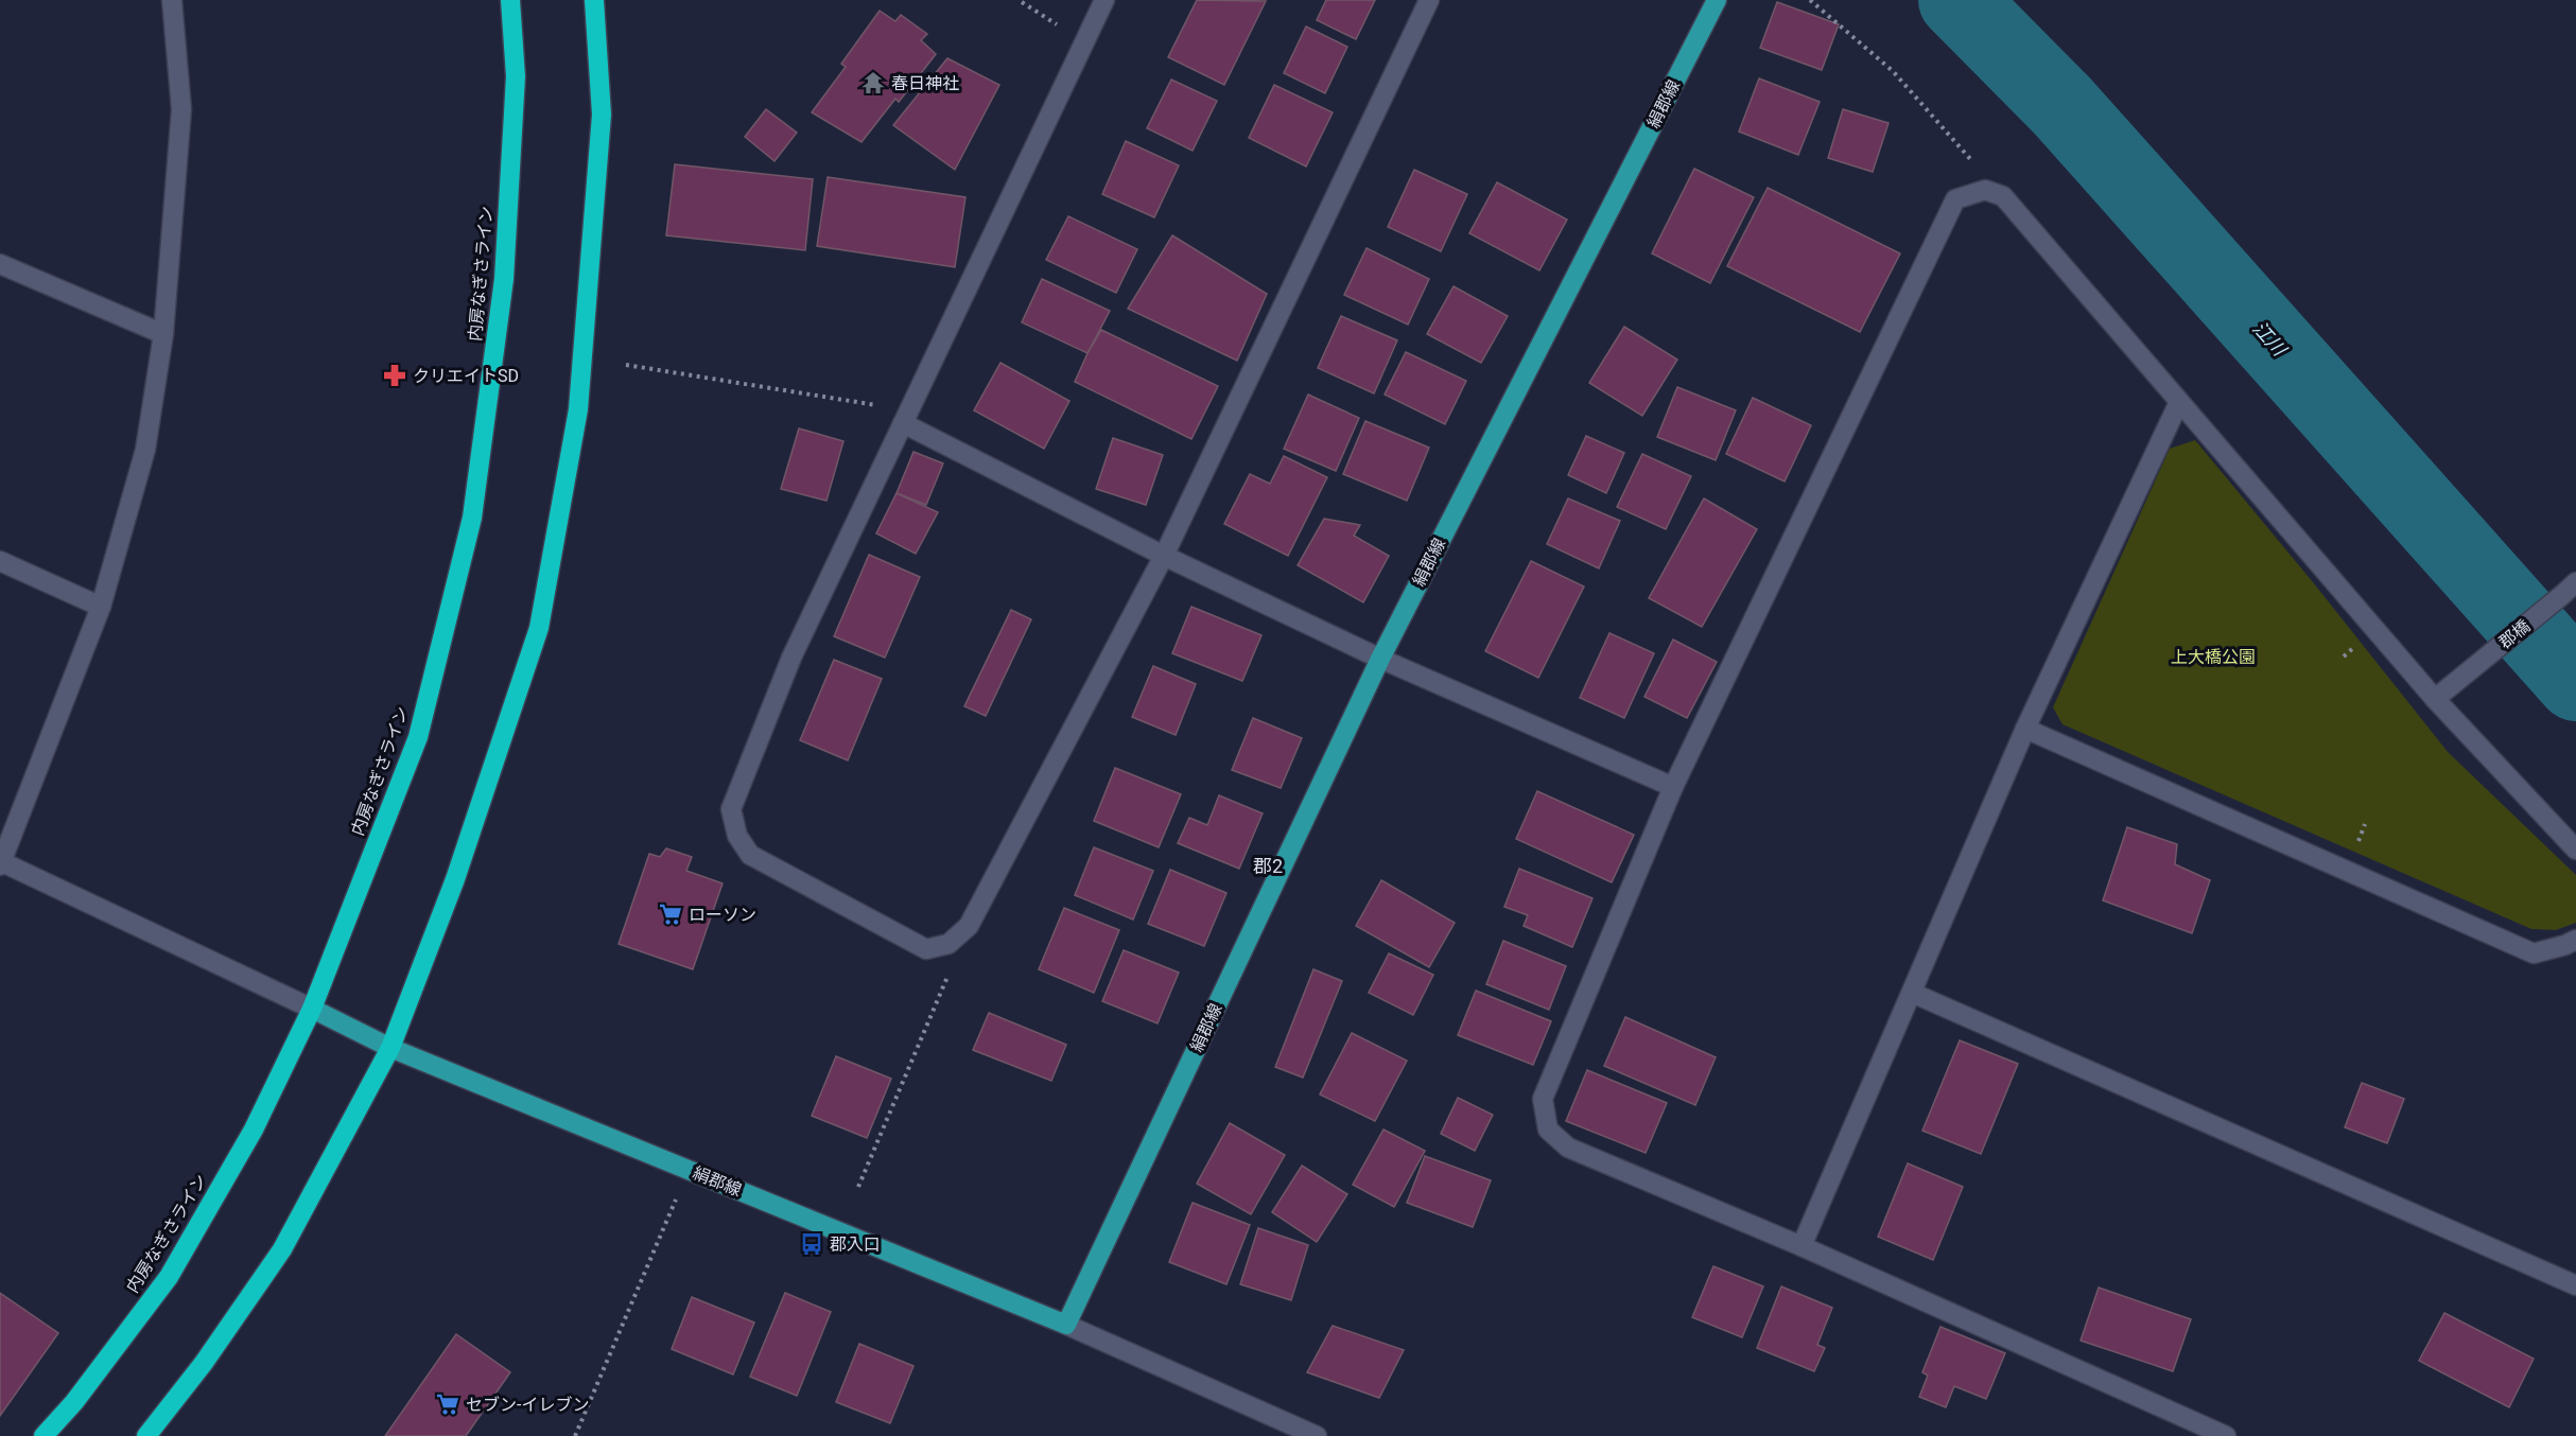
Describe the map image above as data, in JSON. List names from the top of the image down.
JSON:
{
  "streets": {
    "highway": ["内房なぎさライン"],
    "main road": ["絹郡線"],
    "street": ["郡橋"]
  },
  "crossings": [
    ["絹郡線", "内房なぎさライン"]
  ],
  "districts": ["郡2"],
  "water": ["江川"],
  "parks": ["上大橋公園"],
  "places": {
    "temple": ["春日神社"],
    "pharmacy": ["クリエイトSD"],
    "supermarket": ["ローソン", "セブン-イレブン"],
    "bus stop": ["郡入口"]
  }
}
